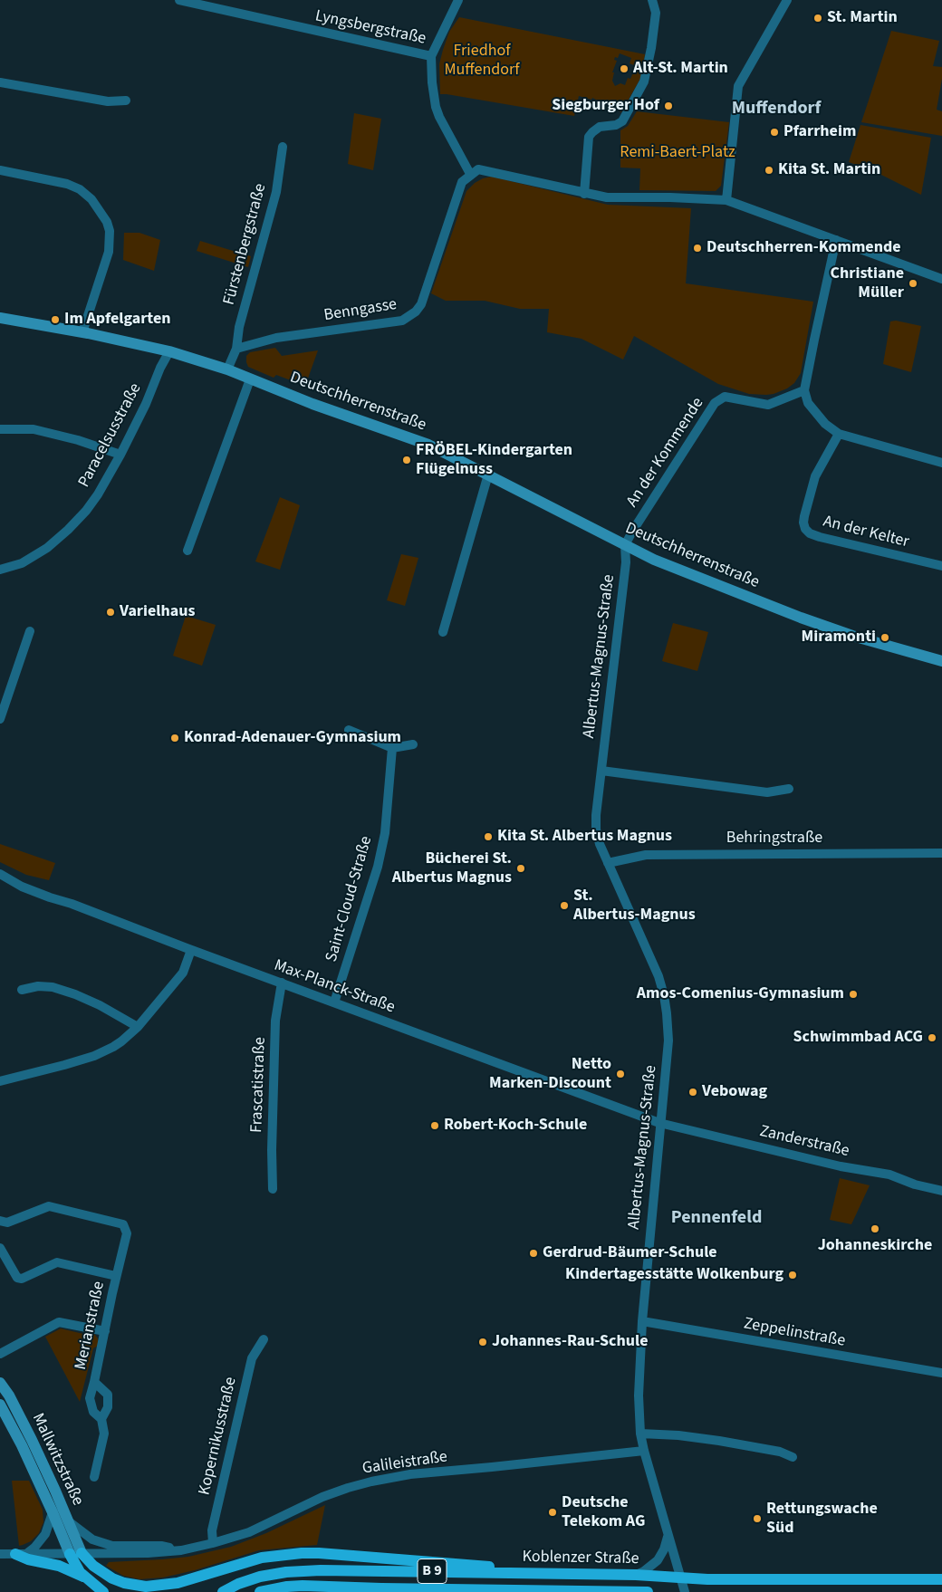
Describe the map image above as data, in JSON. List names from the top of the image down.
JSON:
{
  "streets": {
    "main road": ["Koblenzer Straße", "B 9"],
    "street": [
      "Lyngsbergstraße",
      "Fürstenbergstraße",
      "Benngasse",
      "Deutschherrenstraße",
      "Paracelsusstraße",
      "An der Kommende",
      "An der Kelter",
      "Albertus-Magnus-Straße",
      "Behringstraße",
      "Saint-Cloud-Straße",
      "Max-Planck-Straße",
      "Frascatistraße",
      "Zanderstraße",
      "Merianstraße",
      "Zeppelinstraße",
      "Kopernikusstraße",
      "Mallwitzstraße",
      "Galileistraße"
    ]
  },
  "crossings": [
    ["Lyngsbergstraße", "Benngasse"],
    ["Fürstenbergstraße", "Benngasse"],
    ["Deutschherrenstraße", "Paracelsusstraße"],
    ["Deutschherrenstraße", "An der Kommende"],
    ["Deutschherrenstraße", "Albertus-Magnus-Straße"],
    ["An der Kommende", "Albertus-Magnus-Straße"],
    ["Albertus-Magnus-Straße", "Behringstraße"],
    ["Albertus-Magnus-Straße", "Max-Planck-Straße"],
    ["Albertus-Magnus-Straße", "Zanderstraße"],
    ["Albertus-Magnus-Straße", "Zeppelinstraße"],
    ["Albertus-Magnus-Straße", "Galileistraße"],
    ["Albertus-Magnus-Straße", "Koblenzer Straße"],
    ["Saint-Cloud-Straße", "Max-Planck-Straße"],
    ["Max-Planck-Straße", "Frascatistraße"],
    ["Max-Planck-Straße", "Zanderstraße"],
    ["Kopernikusstraße", "Galileistraße"],
    ["Mallwitzstraße", "Galileistraße"]
  ],
  "districts": ["Muffendorf", "Pennenfeld"],
  "parks": ["Friedhof Muffendorf", "Remi-Baert-Platz"],
  "places": [
    "St. Martin",
    "Alt-St. Martin",
    "Siegburger Hof",
    "Pfarrheim",
    "Kita St. Martin",
    "Deutschherren-Kommende",
    "Christiane Müller",
    "Im Apfelgarten",
    "FRÖBEL-Kindergarten Flügelnuss",
    "Varielhaus",
    "Miramonti",
    "Konrad-Adenauer-Gymnasium",
    "Kita St. Albertus Magnus",
    "Bücherei St. Albertus Magnus",
    "St. Albertus-Magnus",
    "Amos-Comenius-Gymnasium",
    "Schwimmbad ACG",
    "Netto Marken-Discount",
    "Vebowag",
    "Robert-Koch-Schule",
    "Johanneskirche",
    "Gerdrud-Bäumer-Schule",
    "Kindertagesstätte Wolkenburg",
    "Johannes-Rau-Schule",
    "Deutsche Telekom AG",
    "Rettungswache Süd"
  ]
}
